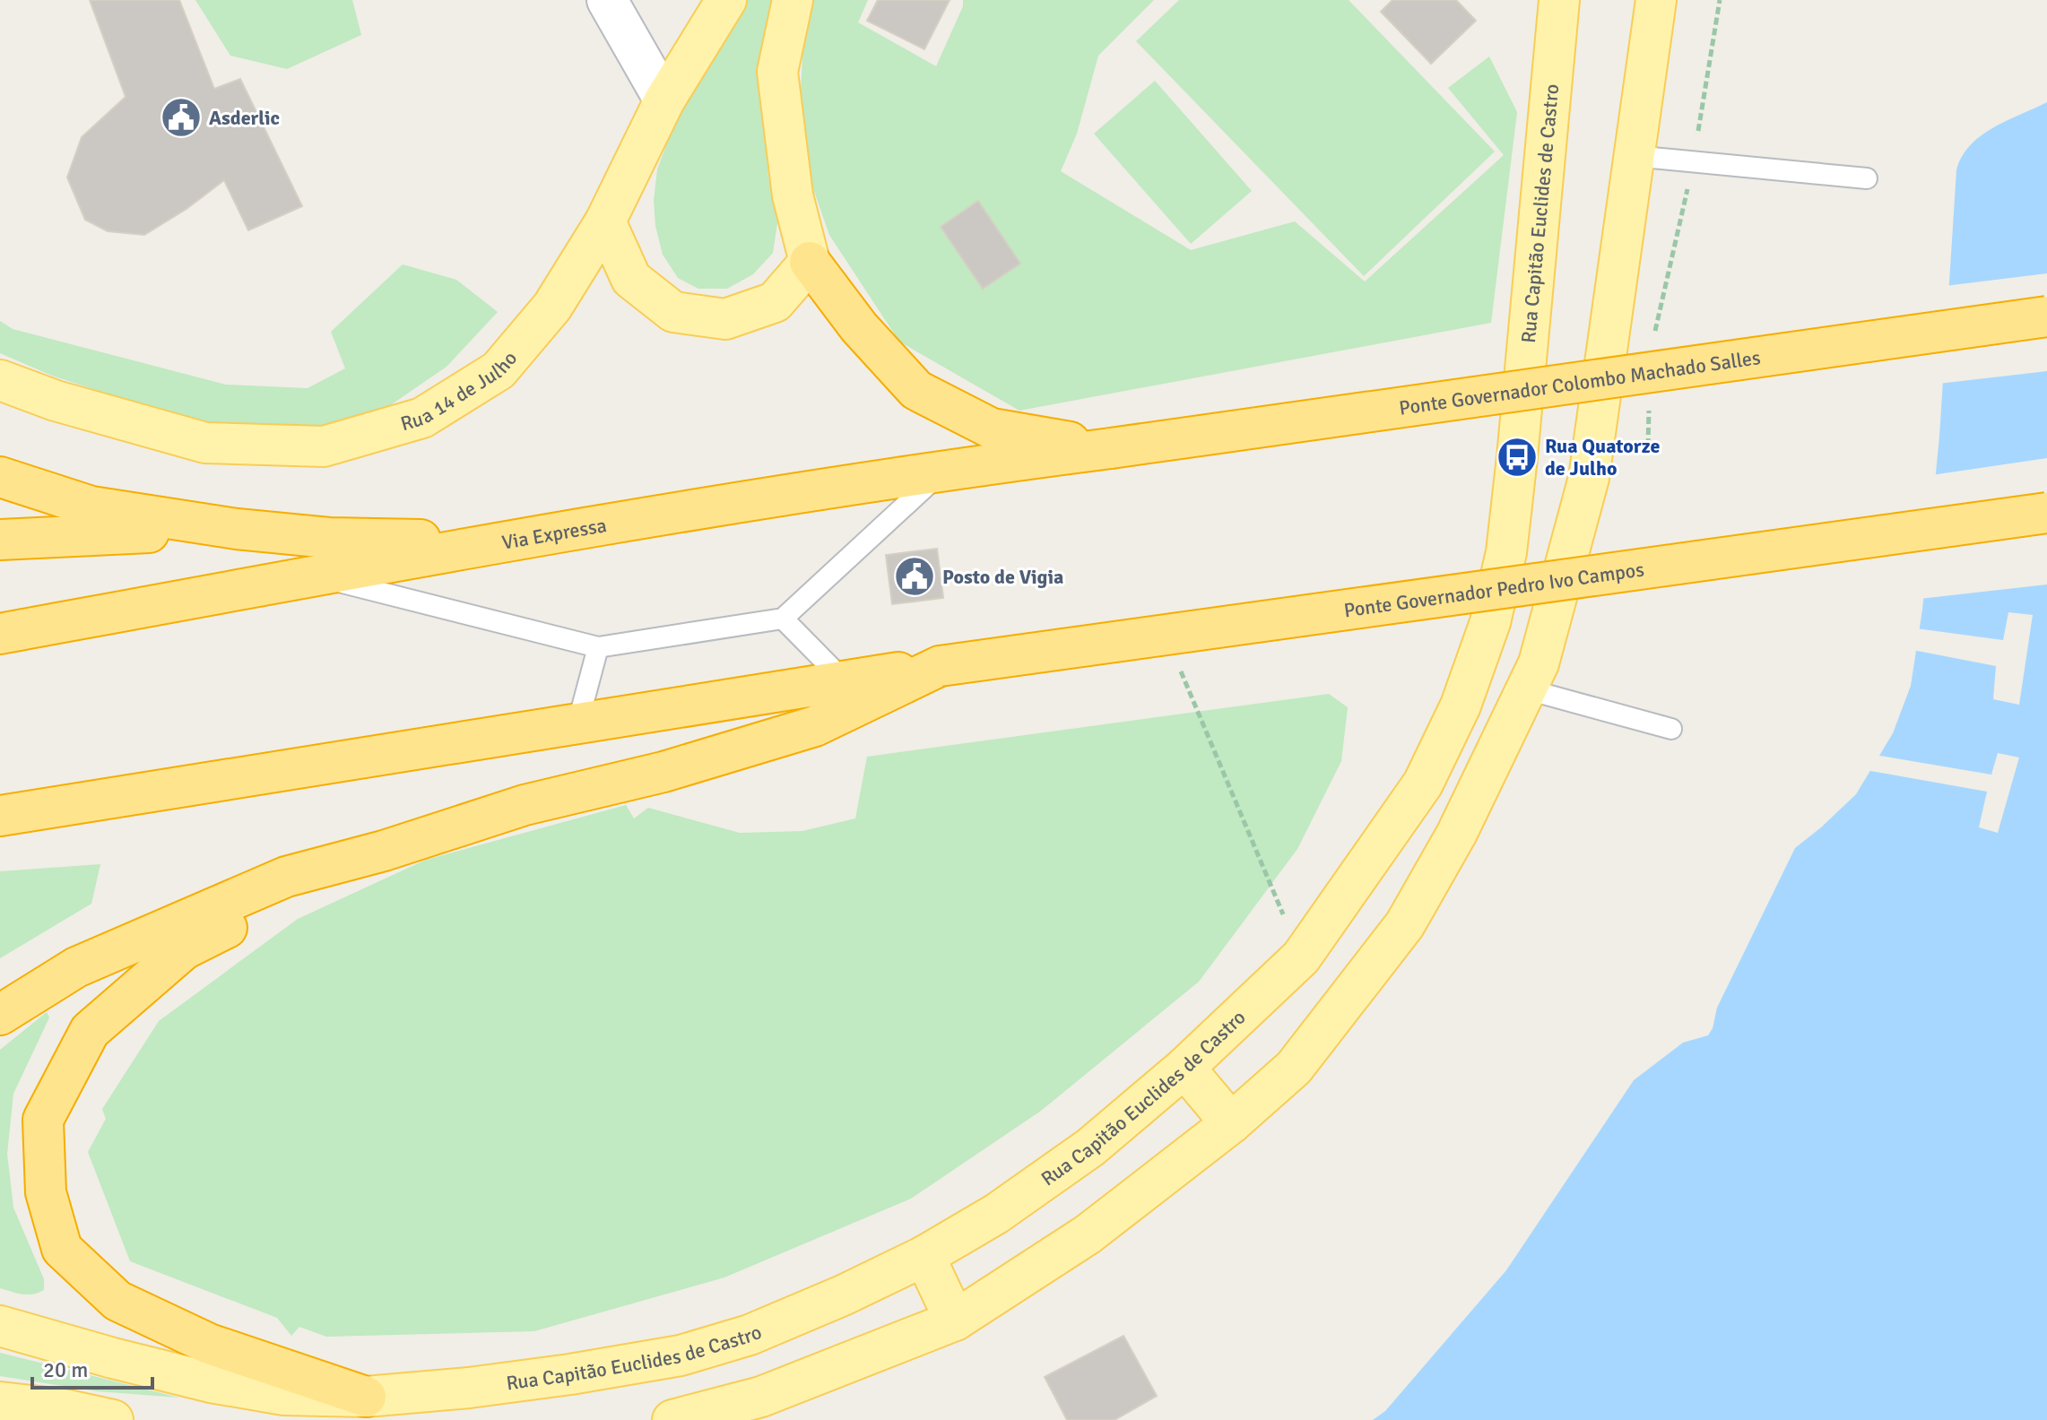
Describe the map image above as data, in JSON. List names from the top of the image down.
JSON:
{
  "streets": {
    "highway": ["Ponte Governador Colombo Machado Salles", "Via Expressa", "Ponte Governador Pedro Ivo Campos"],
    "main road": ["Rua Capitão Euclides de Castro", "Rua 14 de Julho"]
  },
  "crossings": [
    ["Ponte Governador Colombo Machado Salles", "Via Expressa"]
  ],
  "places": {
    "public building": ["Asderlic", "Posto de Vigia"],
    "bus stop": ["Rua Quatorze de Julho"]
  },
  "scale_bar": "20 m"
}
